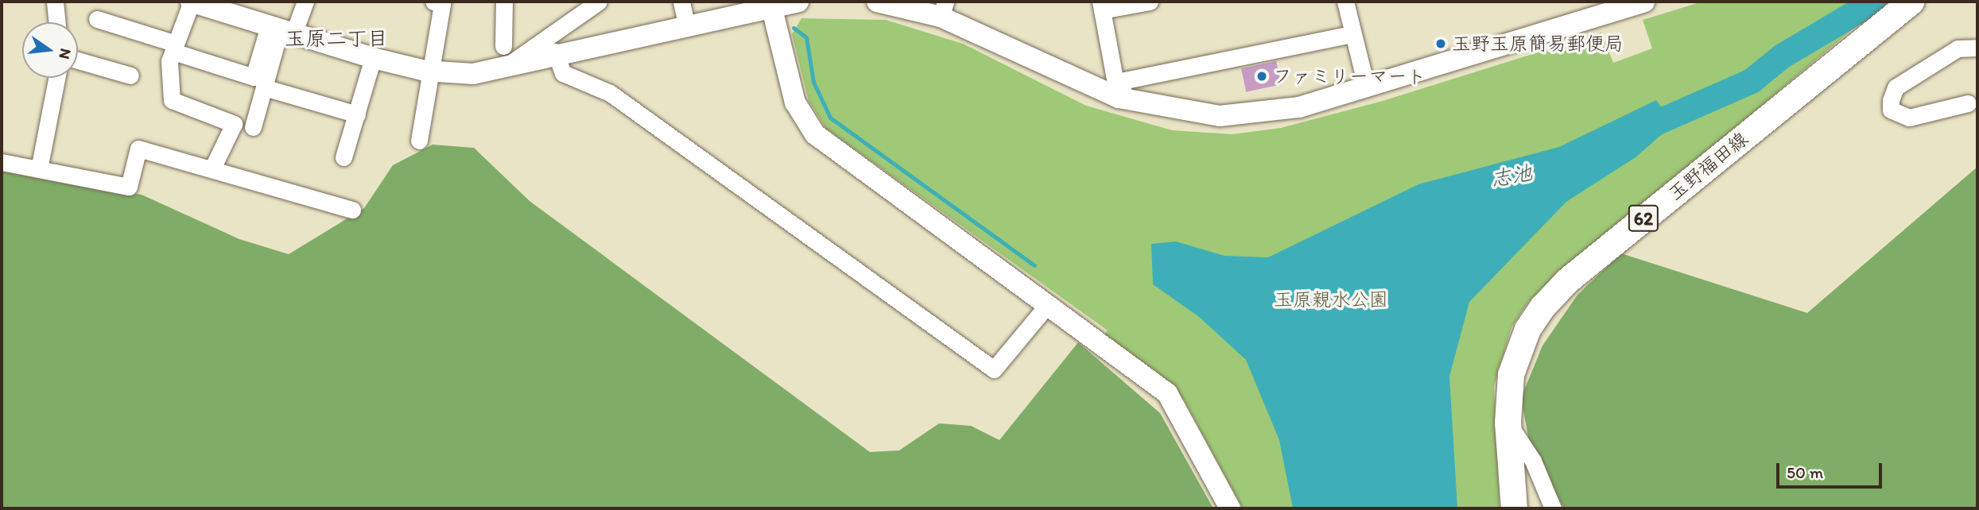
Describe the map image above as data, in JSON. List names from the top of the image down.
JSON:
{
  "streets": {
    "main road": ["玉野福田線", "62"]
  },
  "districts": ["玉原二丁目"],
  "water": ["志池"],
  "parks": ["玉原親水公園"],
  "places": ["玉野玉原簡易郵便局", "ファミリーマート"],
  "scale_bar": "50 m",
  "north": "right"
}
